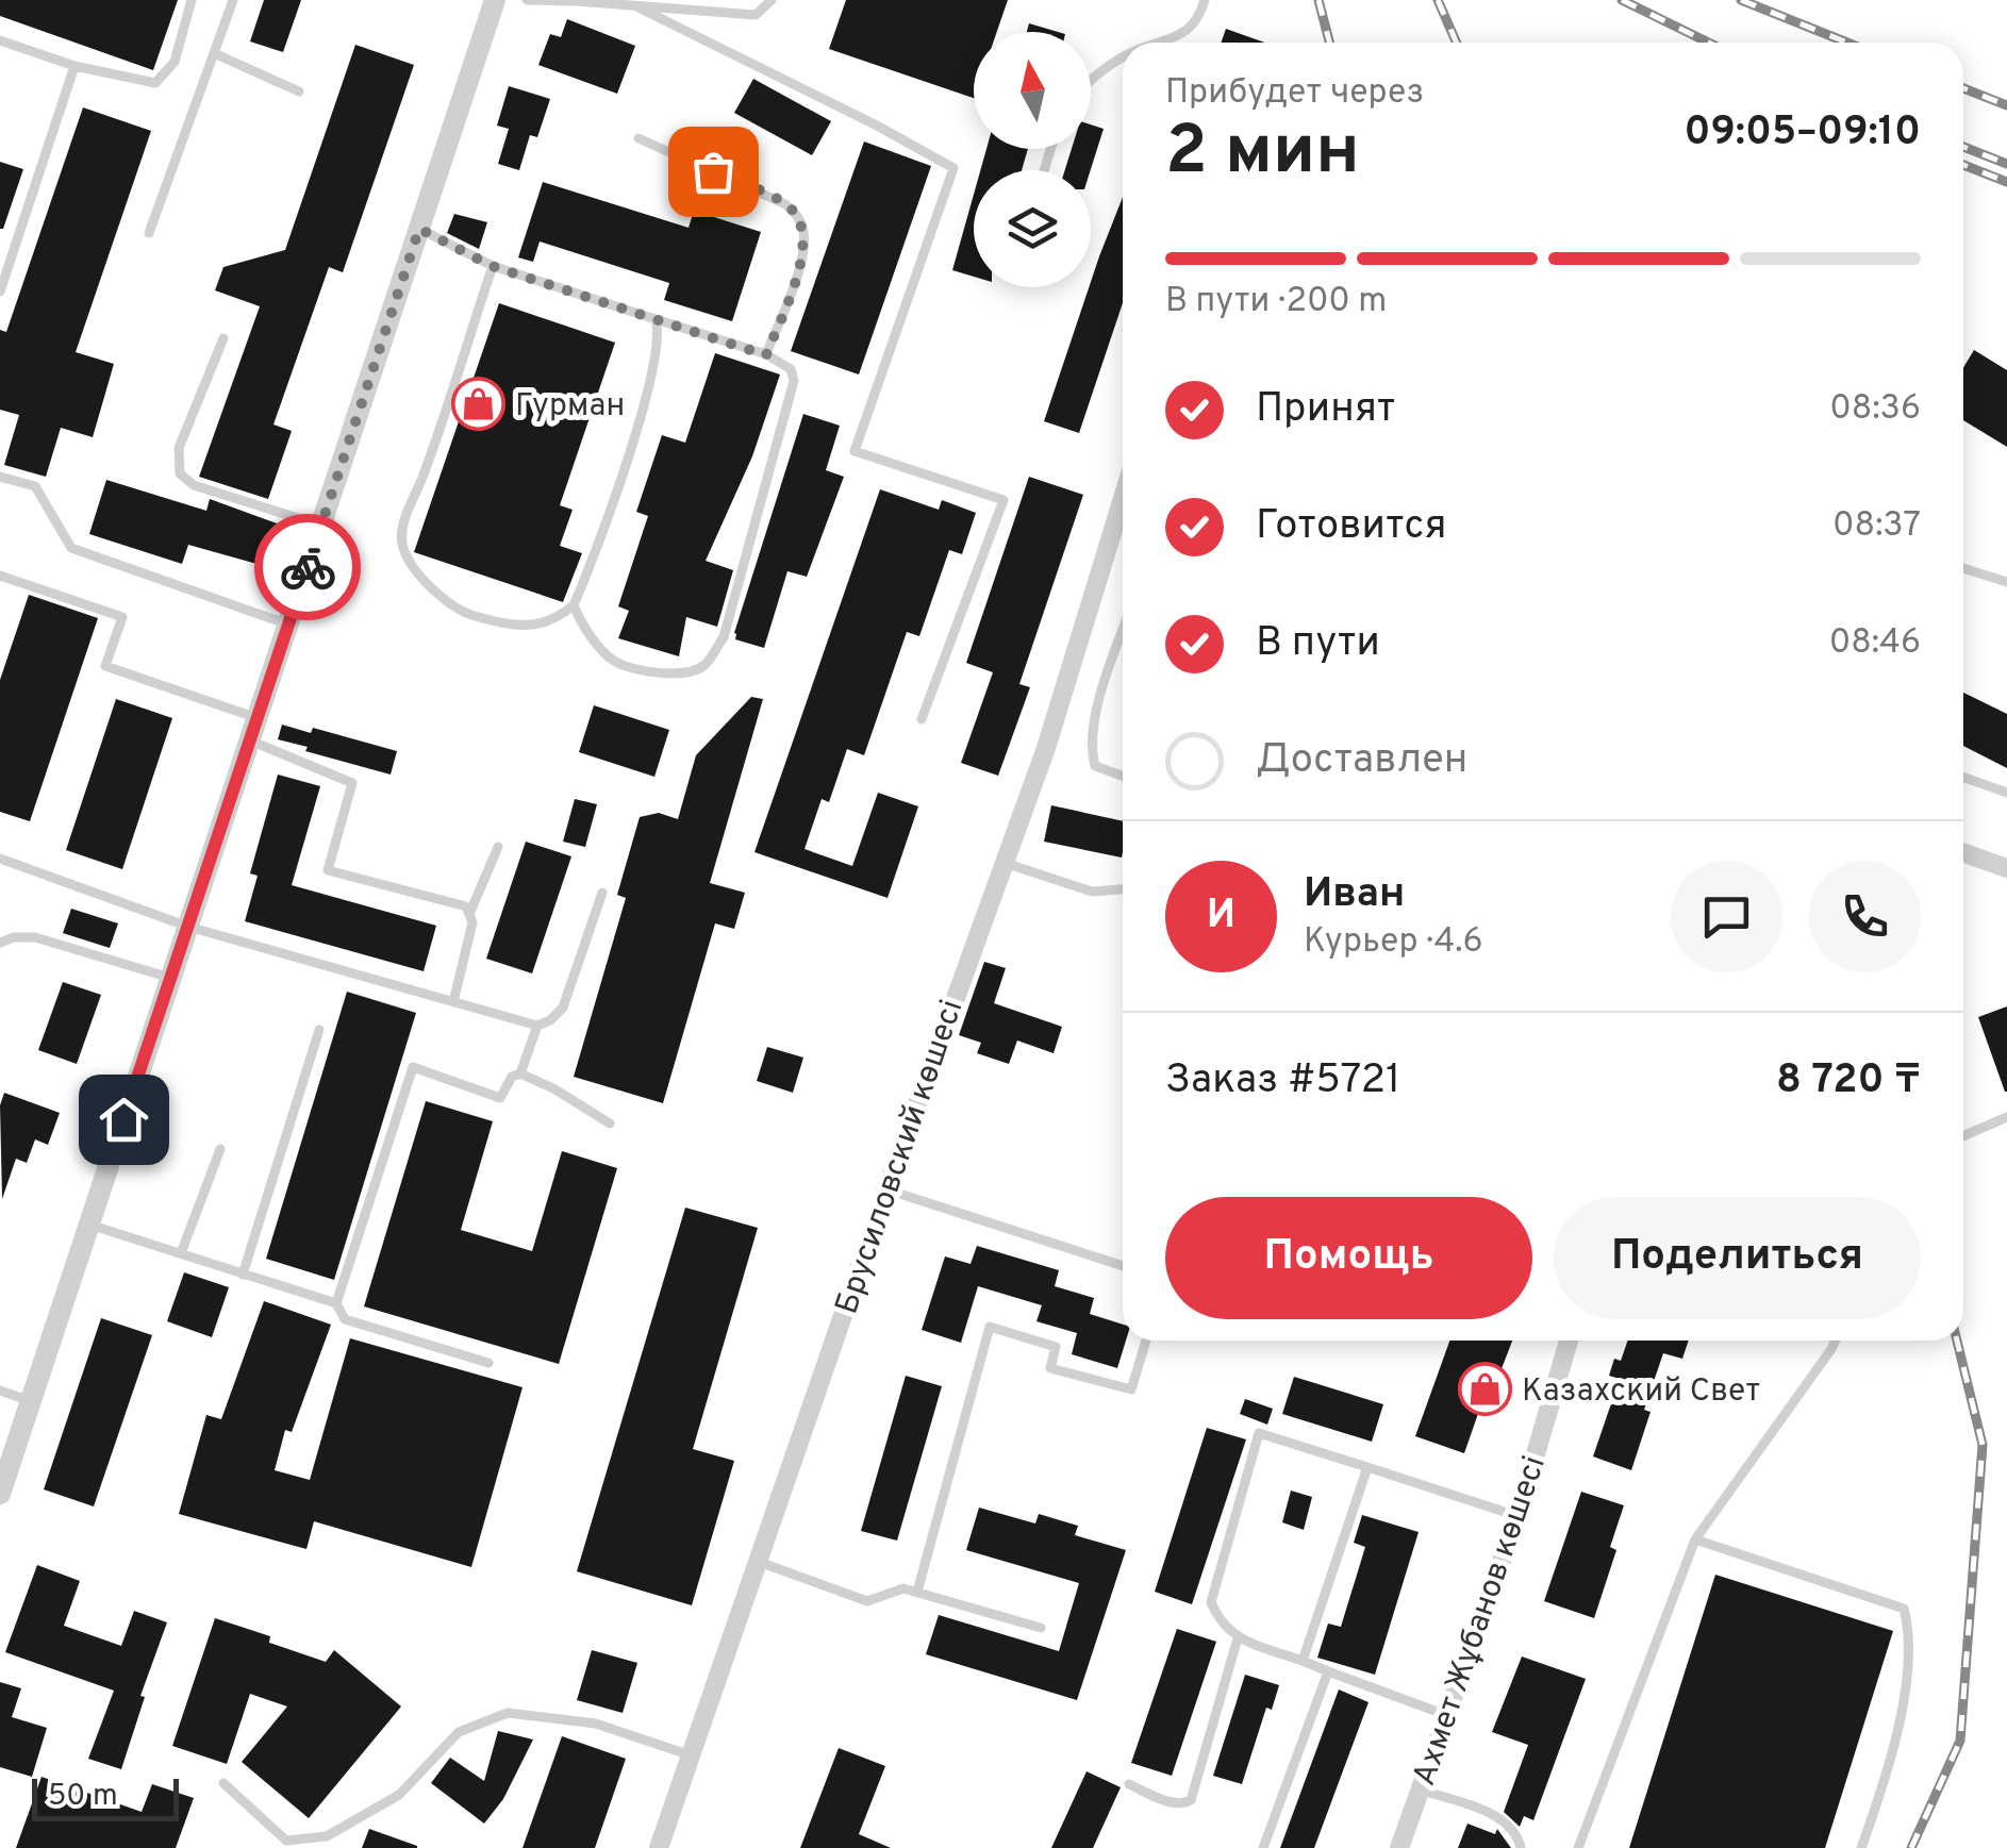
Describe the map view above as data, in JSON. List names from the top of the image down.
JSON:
{
  "streets": {
    "street": ["Брусиловский көшесі", "Ахмет Жұбанов көшесі"]
  },
  "places": {
    "shop": ["Гурман", "Казахский Свет"]
  },
  "scale_bar": "50 m",
  "north": "top",
  "page": {
    "heading": ["2 мин", "Прибудет через", "09:05–09:10"],
    "panel": [
      "Иван",
      "Курьер · 4.6",
      "Заказ #5721",
      "8 720 ₸"
    ],
    "bar": "В пути · 200 m",
    "list": [
      ["Принят", "08:36"],
      ["Готовится", "08:37"],
      ["В пути", "08:46"],
      "Доставлен"
    ],
    "round": "И",
    "buttons": ["Помощь", "Поделиться"],
    "scale": "50 m"
  }
}
